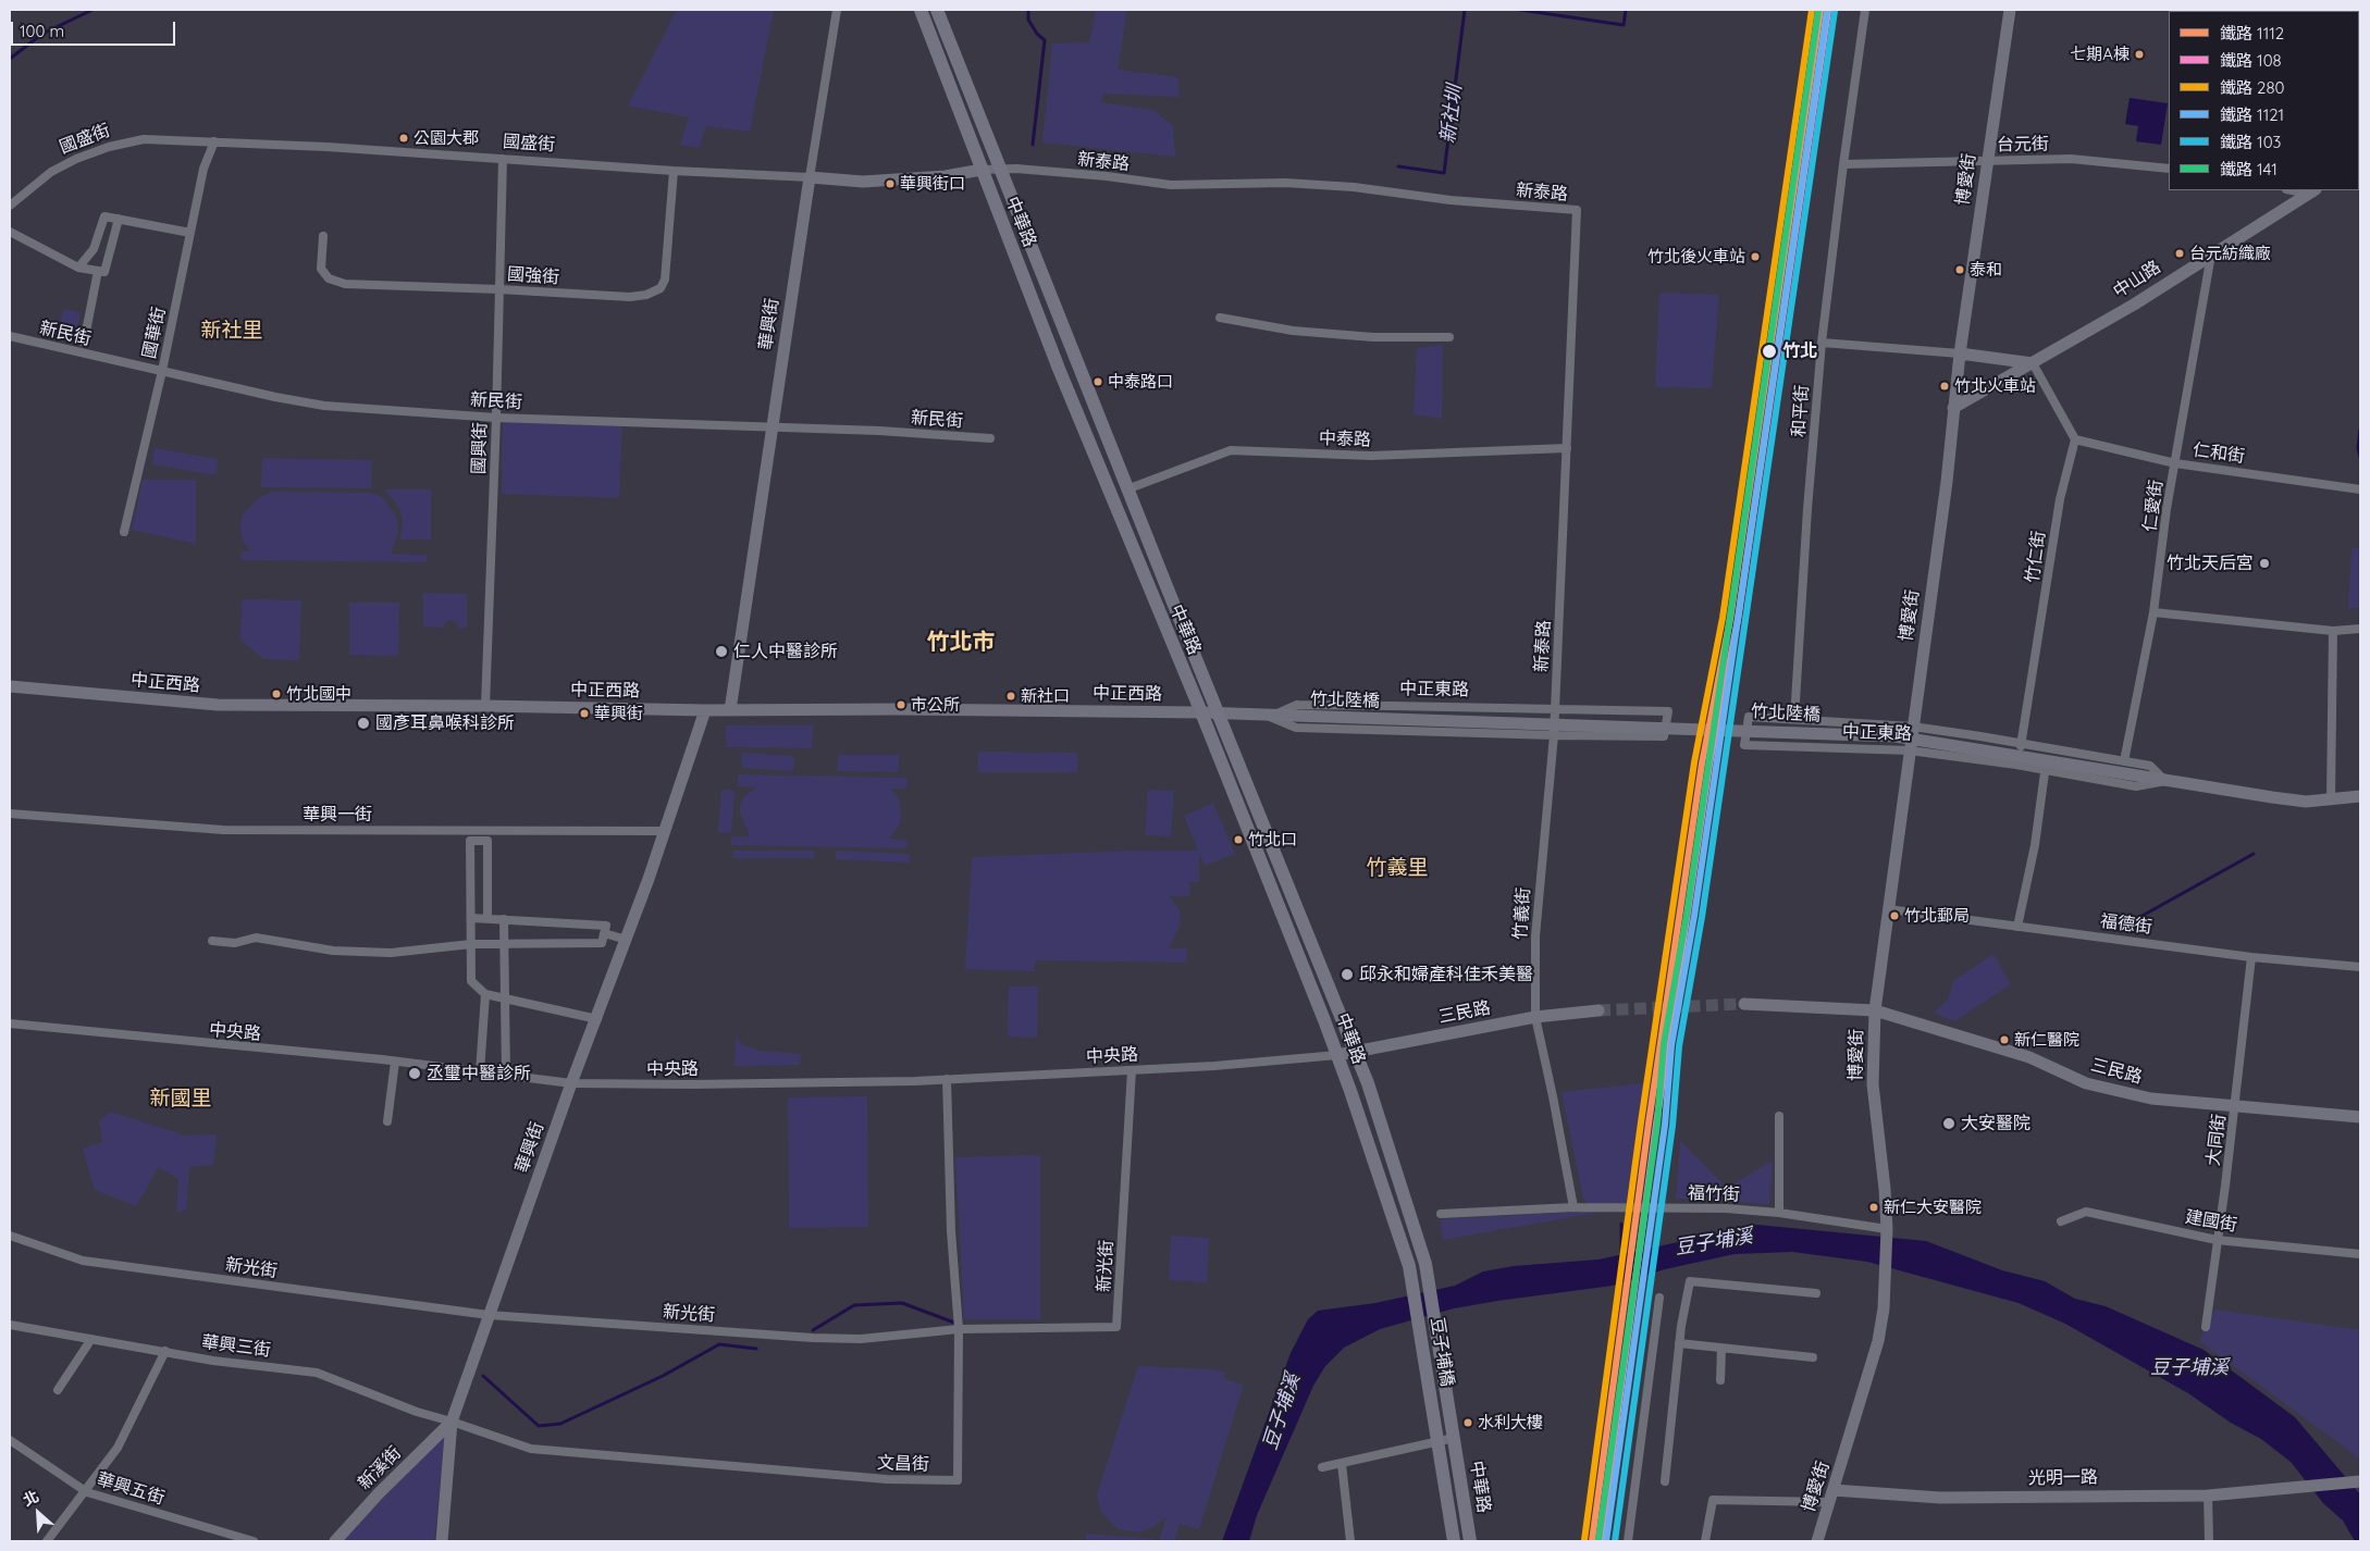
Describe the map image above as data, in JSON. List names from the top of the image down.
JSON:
{
  "streets": {
    "main road": ["中華路", "豆子埔橋"],
    "street": [
      "國盛街",
      "台元街",
      "新泰路",
      "博愛街",
      "國強街",
      "中山路",
      "華興街",
      "國華街",
      "新民街",
      "和平街",
      "中泰路",
      "國興街",
      "仁和街",
      "仁愛街",
      "竹仁街",
      "中正西路",
      "中正東路",
      "竹北陸橋",
      "華興一街",
      "竹義街",
      "福德街",
      "三民路",
      "中央路",
      "大同街",
      "福竹街",
      "建國街",
      "新光街",
      "華興三街",
      "文昌街",
      "新溪街",
      "光明一路",
      "華興五街"
    ]
  },
  "crossings": [
    ["國盛街", "新泰路"],
    ["國盛街", "中華路"],
    ["國盛街", "國強街"],
    ["國盛街", "華興街"],
    ["國盛街", "國華街"],
    ["國盛街", "國興街"],
    ["台元街", "博愛街"],
    ["台元街", "和平街"],
    ["新泰路", "中華路"],
    ["新泰路", "中泰路"],
    ["新泰路", "中正東路"],
    ["新泰路", "竹義街"],
    ["博愛街", "中山路"],
    ["博愛街", "中正東路"],
    ["博愛街", "福德街"],
    ["博愛街", "三民路"],
    ["博愛街", "福竹街"],
    ["博愛街", "光明一路"],
    ["中華路", "中泰路"],
    ["中華路", "中正西路"],
    ["中華路", "中正東路"],
    ["中華路", "三民路"],
    ["中華路", "中央路"],
    ["中華路", "豆子埔橋"],
    ["國強街", "國興街"],
    ["中山路", "仁愛街"],
    ["華興街", "新民街"],
    ["華興街", "中正西路"],
    ["華興街", "華興一街"],
    ["華興街", "中央路"],
    ["華興街", "新光街"],
    ["華興街", "華興三街"],
    ["華興街", "文昌街"],
    ["華興街", "新溪街"],
    ["國華街", "新民街"],
    ["新民街", "國興街"],
    ["和平街", "中正東路"],
    ["國興街", "中正西路"],
    ["仁和街", "仁愛街"],
    ["仁和街", "竹仁街"],
    ["仁愛街", "中正東路"],
    ["竹仁街", "中正東路"],
    ["中正西路", "中正東路"],
    ["中正東路", "竹北陸橋"],
    ["中正東路", "竹義街"],
    ["竹義街", "三民路"],
    ["竹義街", "福竹街"],
    ["福德街", "大同街"],
    ["三民路", "中央路"],
    ["三民路", "大同街"],
    ["中央路", "新光街"],
    ["中央路", "文昌街"],
    ["大同街", "建國街"],
    ["新光街", "文昌街"],
    ["華興三街", "文昌街"],
    ["華興三街", "新溪街"],
    ["文昌街", "新溪街"]
  ],
  "districts": [
    "新社里",
    "竹北市",
    "竹義里",
    "新國里"
  ],
  "water": ["新社圳", "豆子埔溪"],
  "places": [
    "七期A棟",
    "公園大郡",
    "華興街口",
    "台元紡織廠",
    "竹北後火車站",
    "泰和",
    "竹北",
    "中泰路口",
    "竹北火車站",
    "竹北天后宮",
    "仁人中醫診所",
    "竹北國中",
    "新社口",
    "市公所",
    "華興街",
    "國彥耳鼻喉科診所",
    "竹北口",
    "竹北郵局",
    "邱永和婦產科佳禾美醫",
    "新仁醫院",
    "丞璽中醫診所",
    "大安醫院",
    "新仁大安醫院",
    "水利大樓"
  ],
  "lines": [
    "rail line 1112",
    "rail line 280",
    "rail line 1121",
    "rail line 141",
    "rail line 108",
    "rail line 103"
  ],
  "legend": [
    "鐵路 1112",
    "鐵路 108",
    "鐵路 280",
    "鐵路 1121",
    "鐵路 103",
    "鐵路 141"
  ],
  "scale_bar": "100 m",
  "north": "top left"
}
